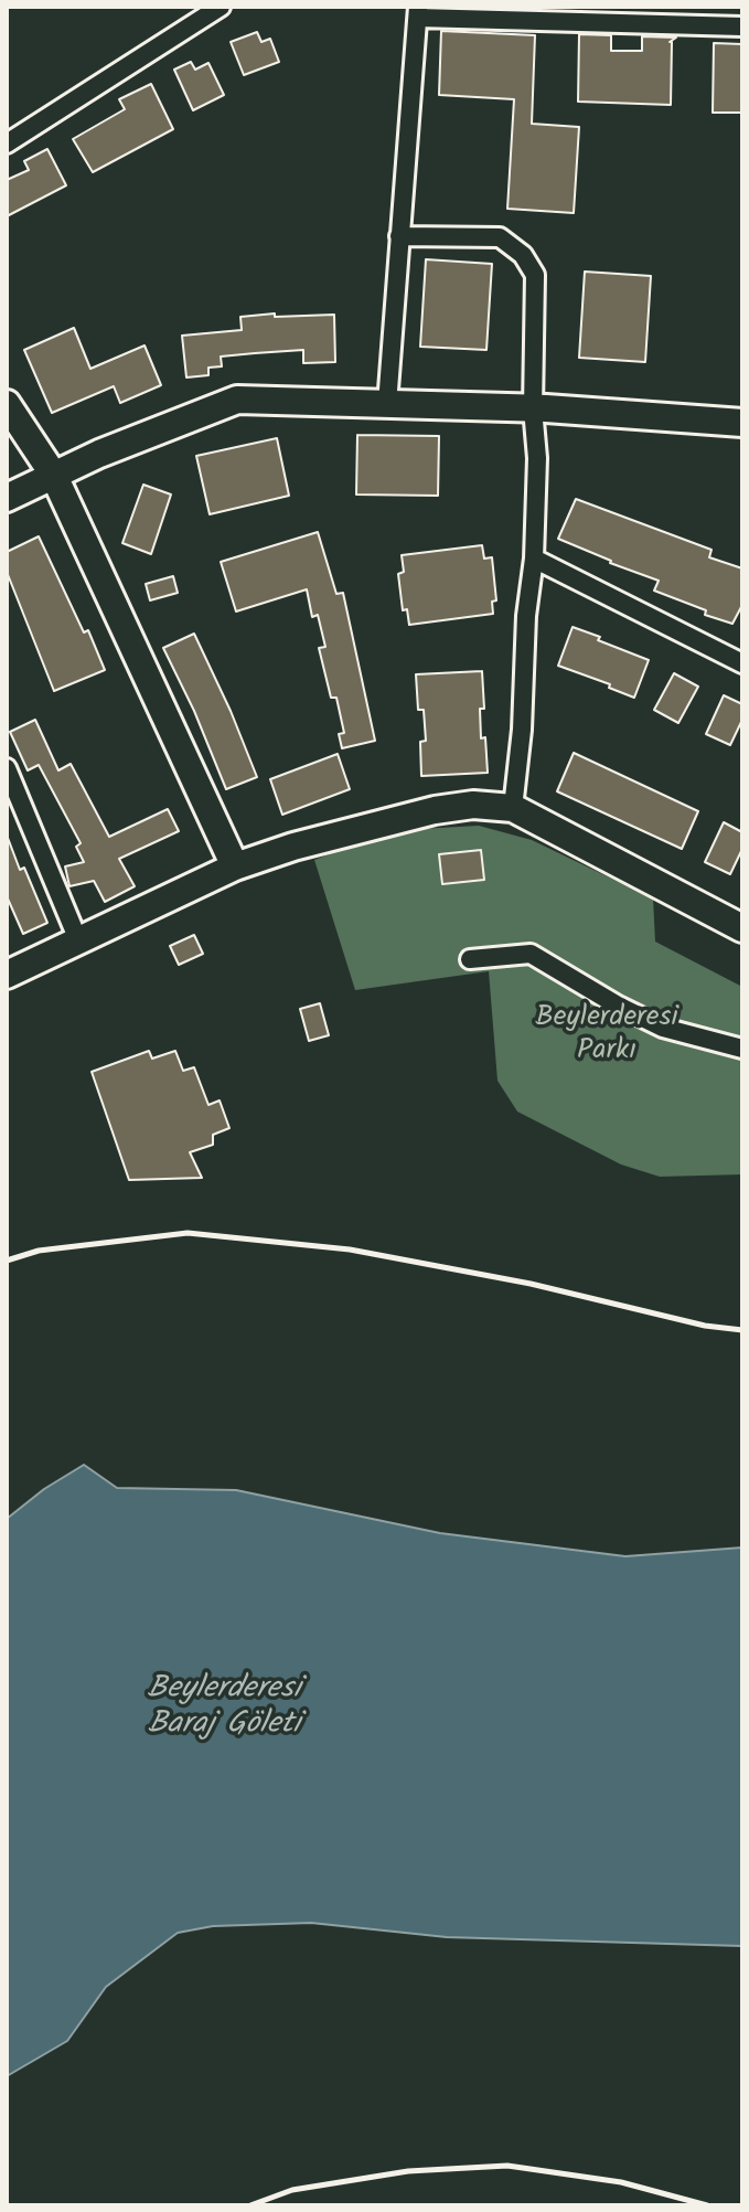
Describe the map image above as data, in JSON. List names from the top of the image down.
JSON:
{
  "water": ["Beylerderesi Baraj Göleti"],
  "parks": ["Beylerderesi Parkı"]
}
